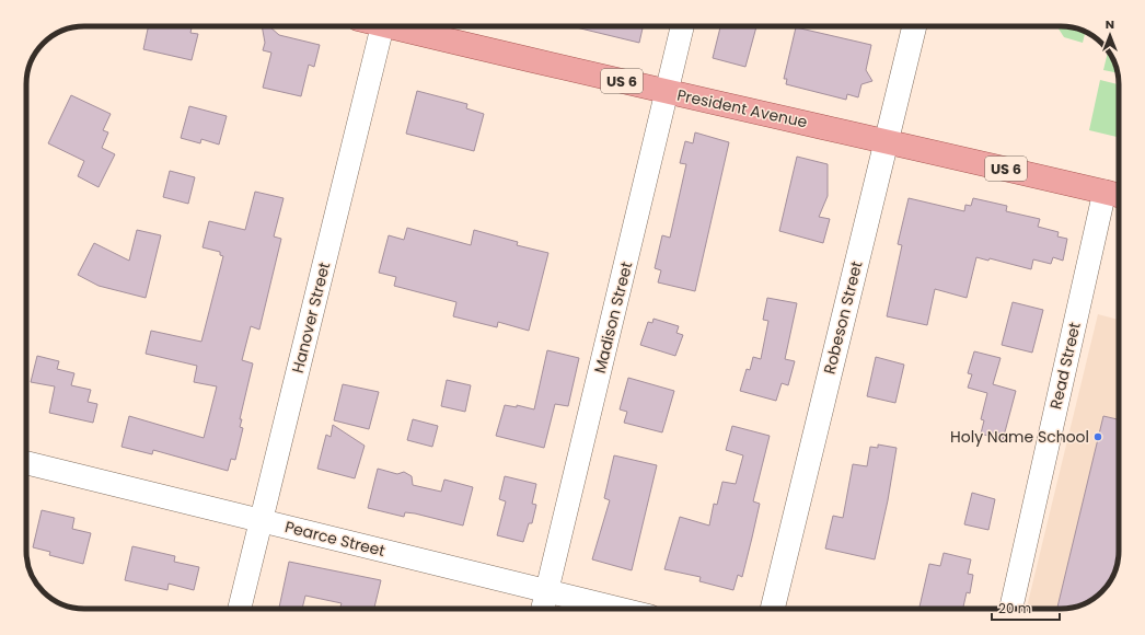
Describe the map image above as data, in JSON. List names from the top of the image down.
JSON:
{
  "streets": {
    "main road": ["US 6", "President Avenue", "Robeson Street"],
    "street": [
      "Hanover Street",
      "Madison Street",
      "Read Street",
      "Pearce Street"
    ]
  },
  "crossings": [
    ["President Avenue", "Madison Street"],
    ["President Avenue", "Robeson Street"],
    ["President Avenue", "Read Street"],
    ["Hanover Street", "Pearce Street"],
    ["Madison Street", "Pearce Street"]
  ],
  "places": ["Holy Name School"],
  "scale_bar": "20 m",
  "north": "top"
}
